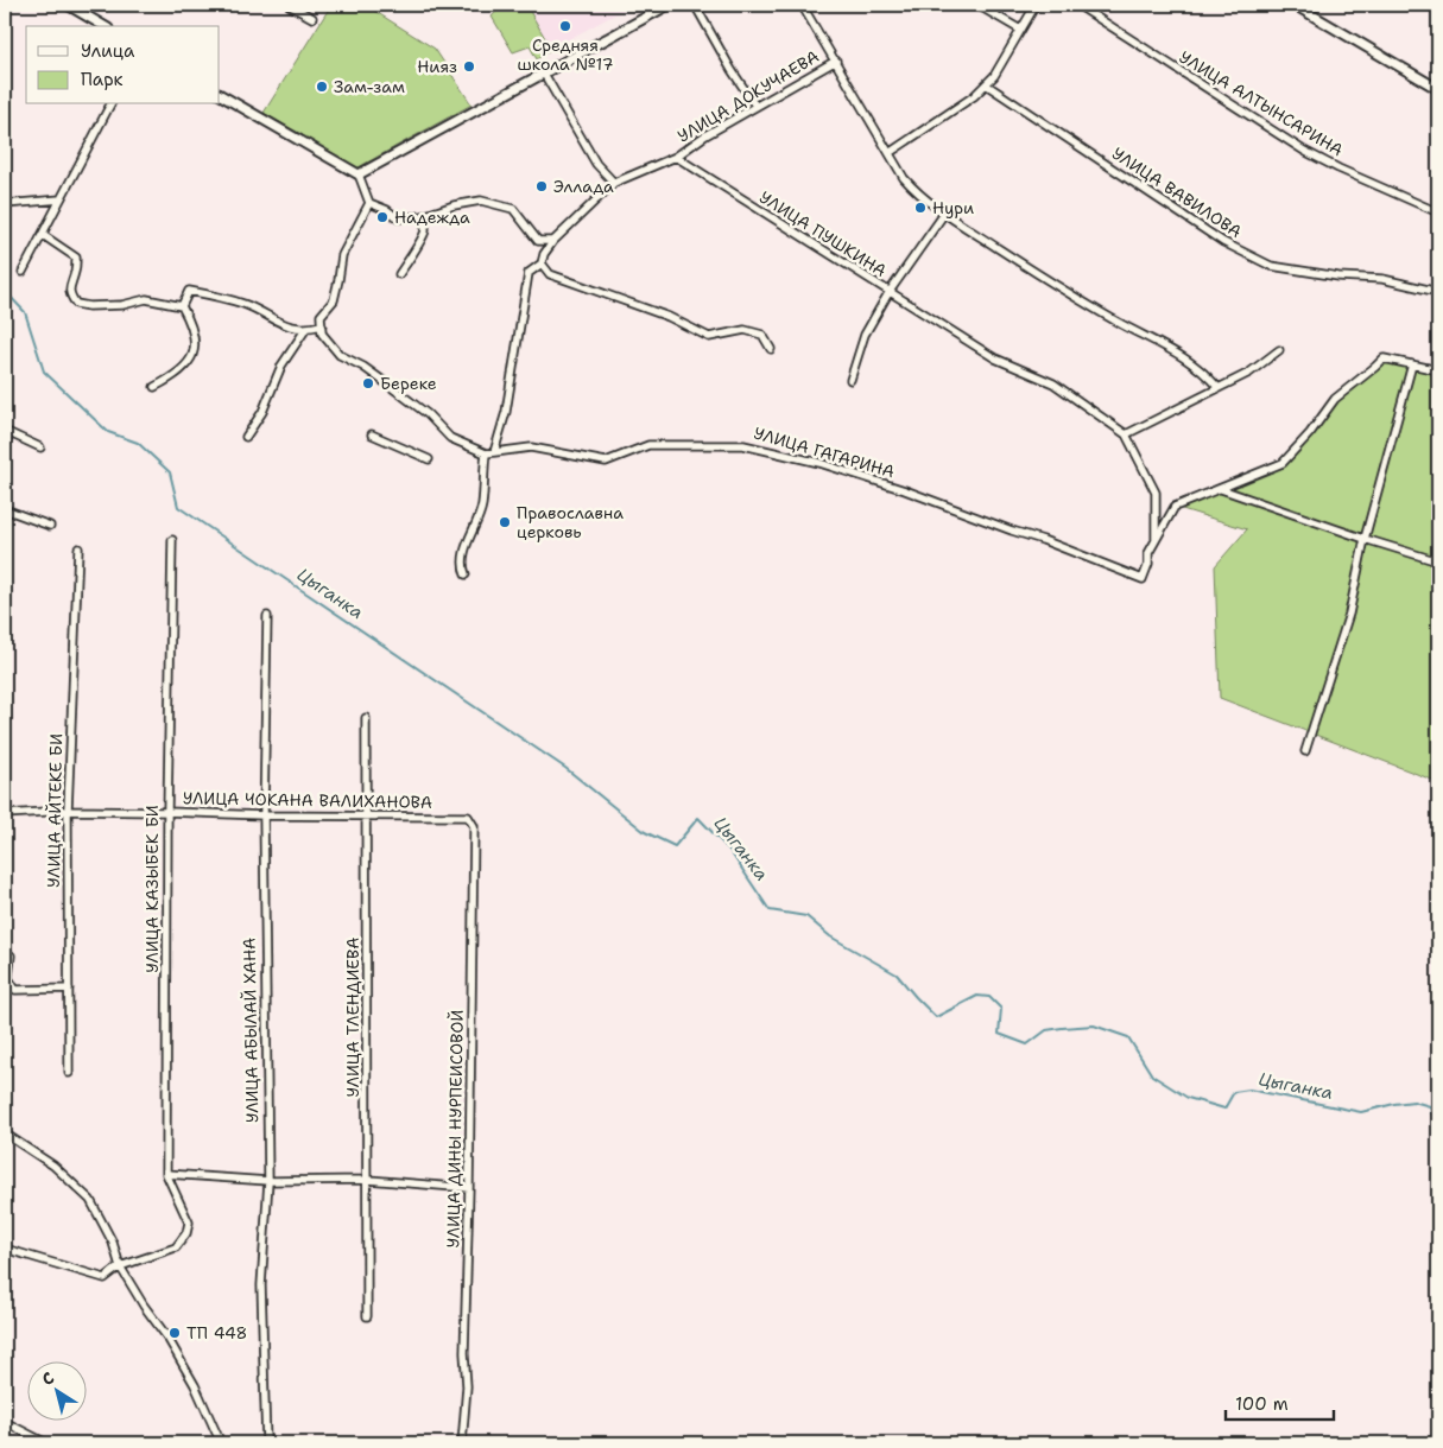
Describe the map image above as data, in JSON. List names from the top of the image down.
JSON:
{
  "streets": {
    "street": [
      "УЛИЦА ДОКУЧАЕВА",
      "УЛИЦА АЛТЫНСАРИНА",
      "УЛИЦА ВАВИЛОВА",
      "УЛИЦА ПУШКИНА",
      "УЛИЦА ГАГАРИНА",
      "УЛИЦА ЧОКАНА ВАЛИХАНОВА",
      "УЛИЦА АЙТЕКЕ БИ",
      "УЛИЦА КАЗЫБЕК БИ",
      "УЛИЦА ТЛЕНДИЕВА",
      "УЛИЦА АБЫЛАЙ ХАНА",
      "УЛИЦА ДИНЫ НУРПЕИСОВОЙ"
    ]
  },
  "crossings": [
    ["УЛИЦА ДОКУЧАЕВА", "УЛИЦА ПУШКИНА"],
    ["УЛИЦА ПУШКИНА", "УЛИЦА ГАГАРИНА"],
    ["УЛИЦА ЧОКАНА ВАЛИХАНОВА", "УЛИЦА АЙТЕКЕ БИ"],
    ["УЛИЦА ЧОКАНА ВАЛИХАНОВА", "УЛИЦА КАЗЫБЕК БИ"],
    ["УЛИЦА ЧОКАНА ВАЛИХАНОВА", "УЛИЦА ТЛЕНДИЕВА"],
    ["УЛИЦА ЧОКАНА ВАЛИХАНОВА", "УЛИЦА АБЫЛАЙ ХАНА"],
    ["УЛИЦА ЧОКАНА ВАЛИХАНОВА", "УЛИЦА ДИНЫ НУРПЕИСОВОЙ"]
  ],
  "water": ["Цыганка"],
  "places": [
    "Средняя школа №17",
    "Нияз",
    "Зам-зам",
    "Эллада",
    "Нури",
    "Надежда",
    "Береке",
    "Православна церковь",
    "ТП 448"
  ],
  "legend": ["Улица", "Парк"],
  "scale_bar": "100 m",
  "north": "top left"
}
